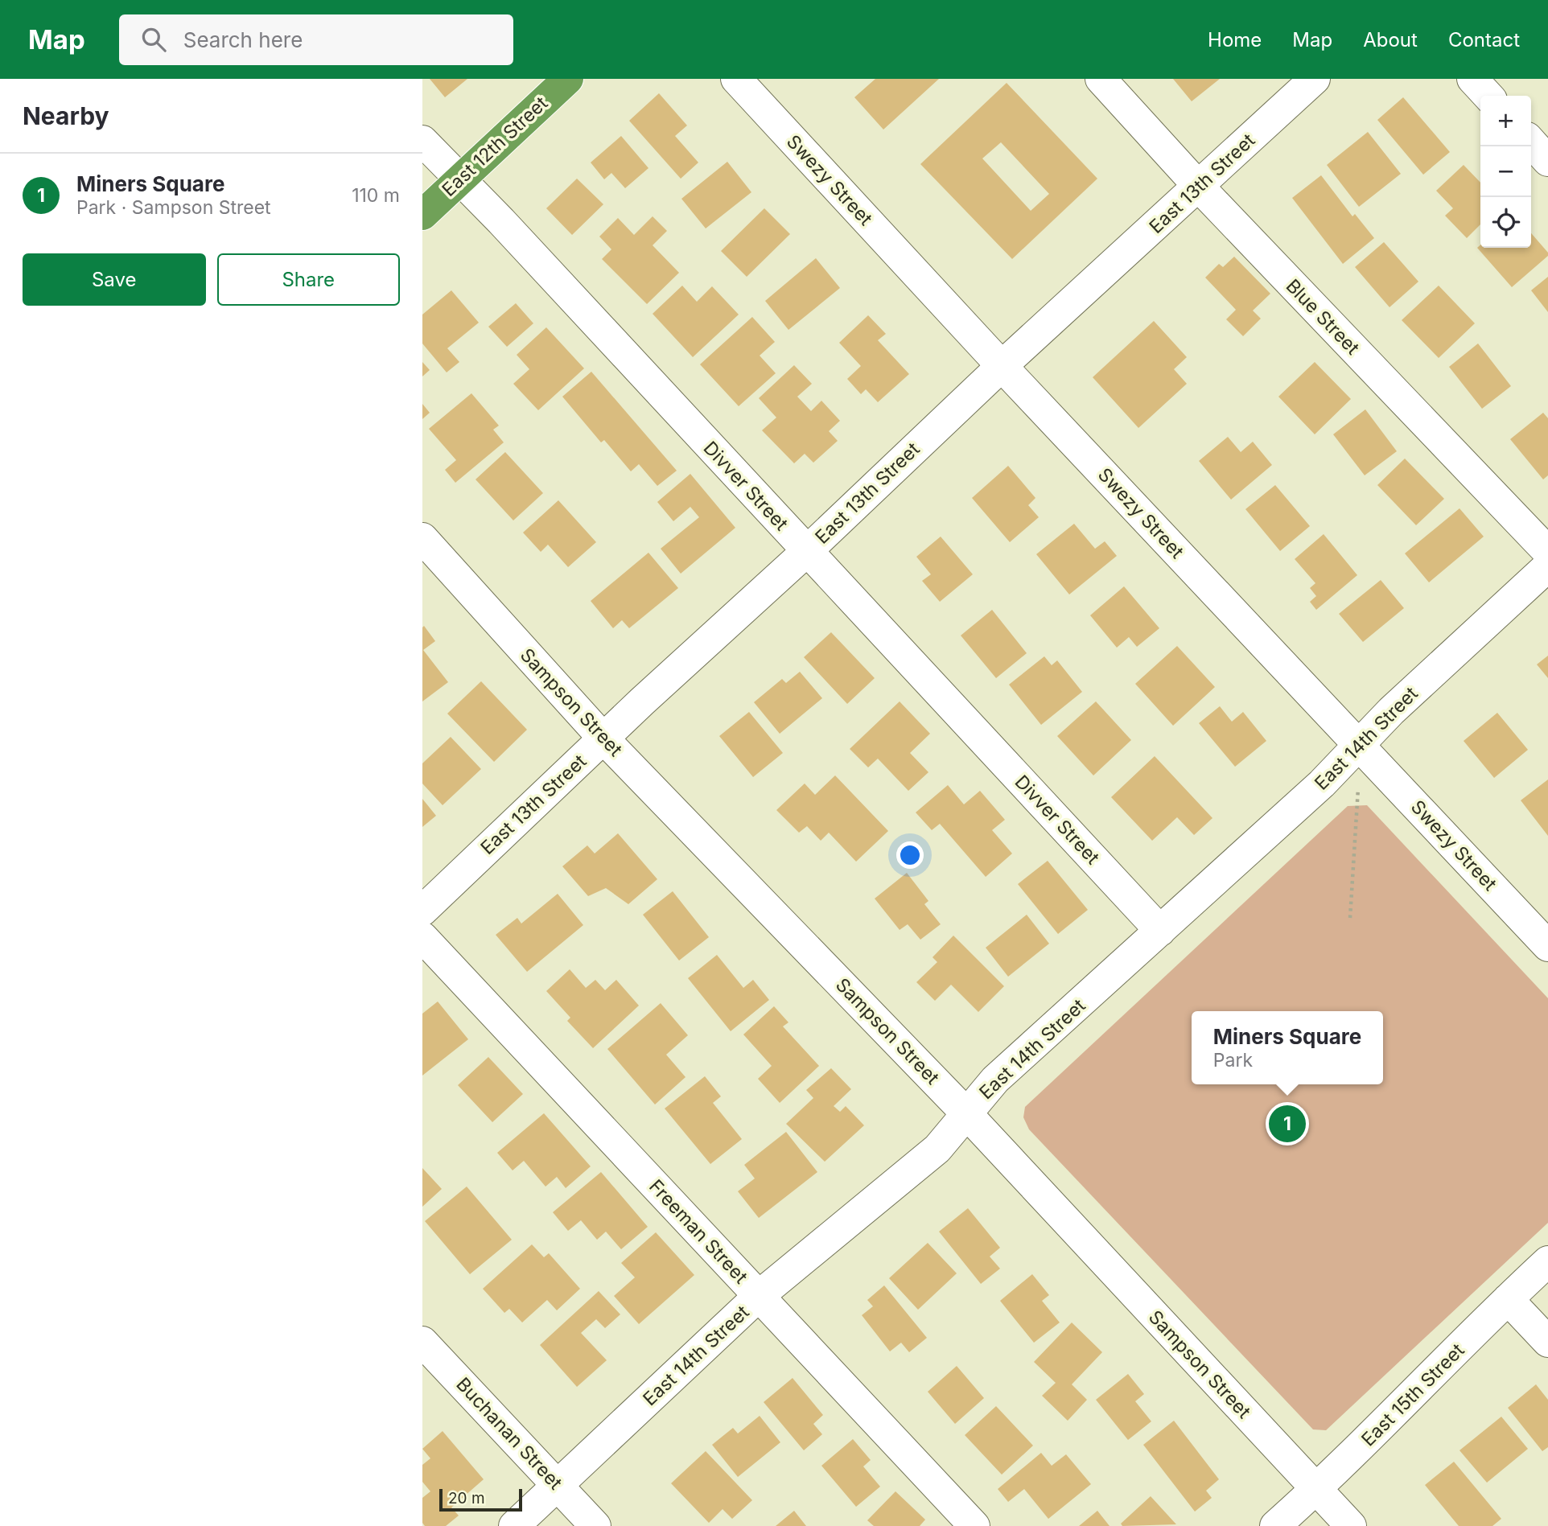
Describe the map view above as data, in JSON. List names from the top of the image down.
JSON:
{
  "streets": {
    "highway": ["East 12th Street"],
    "street": [
      "Swezy Street",
      "East 13th Street",
      "Blue Street",
      "Divver Street",
      "Sampson Street",
      "East 14th Street",
      "Freeman Street",
      "East 15th Street",
      "Buchanan Street"
    ]
  },
  "crossings": [
    ["East 12th Street", "Divver Street"],
    ["Swezy Street", "East 13th Street"],
    ["Swezy Street", "East 14th Street"],
    ["East 13th Street", "Blue Street"],
    ["East 13th Street", "Divver Street"],
    ["East 13th Street", "Sampson Street"],
    ["Divver Street", "East 14th Street"],
    ["Sampson Street", "East 14th Street"],
    ["Sampson Street", "East 15th Street"],
    ["East 14th Street", "Freeman Street"],
    ["East 14th Street", "Buchanan Street"]
  ],
  "scale_bar": "20 m",
  "page": {
    "header": "Map",
    "search": "Search here",
    "nav": [
      "Home",
      "Map",
      "About",
      "Contact"
    ],
    "heading": "Nearby",
    "map_buttons": ["+", "−"],
    "list": [
      {
        "mark": "1",
        "name": "Miners Square",
        "note": "Park · Sampson Street",
        "value": "110 m"
      }
    ],
    "buttons": ["Save", "Share"],
    "popup": ["Miners Square", "Park"],
    "pins": "1",
    "scale": "20 m"
  }
}
